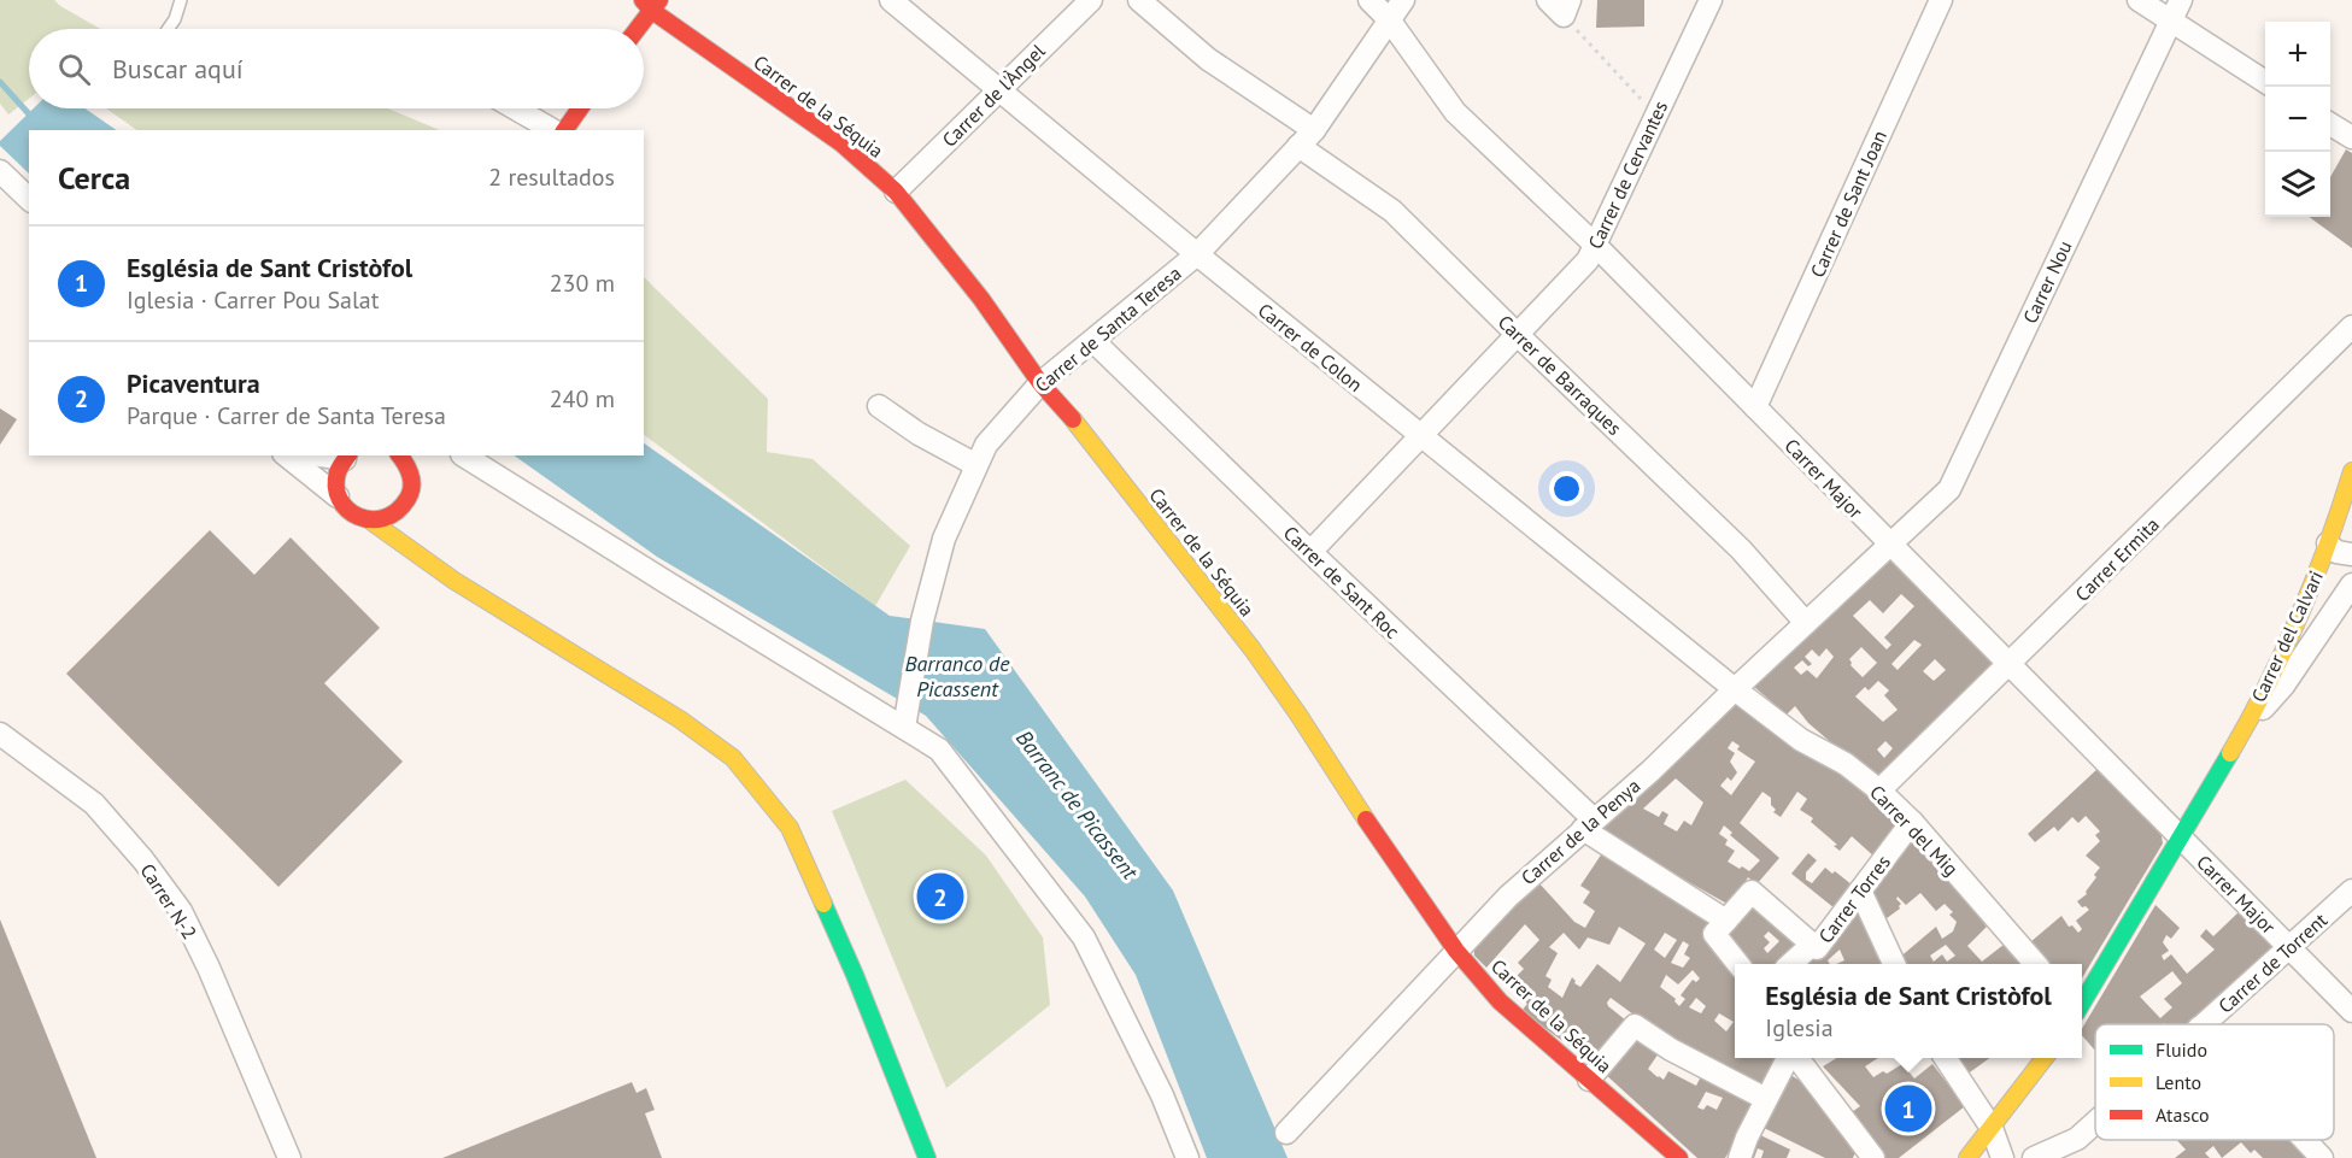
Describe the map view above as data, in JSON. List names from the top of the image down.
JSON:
{
  "streets": {
    "street": [
      "Carrer de l'Àngel",
      "Carrer de la Séquia",
      "Carrer de Cervantes",
      "Carrer de Sant Joan",
      "Carrer Nou",
      "Carrer de Santa Teresa",
      "Carrer de Colon",
      "Carrer de Barraques",
      "Carrer Major",
      "Carrer Ermita",
      "Carrer de Sant Roc",
      "Carrer del Calvari",
      "Carrer del Mig",
      "Carrer de la Penya",
      "Carrer Torres",
      "Carrer N-2",
      "Carrer de Torrent"
    ]
  },
  "crossings": [
    ["Carrer de l'Àngel", "Carrer de la Séquia"],
    ["Carrer de l'Àngel", "Carrer de Colon"],
    ["Carrer de la Séquia", "Carrer de Santa Teresa"],
    ["Carrer de la Séquia", "Carrer de la Penya"],
    ["Carrer de Cervantes", "Carrer de Colon"],
    ["Carrer de Cervantes", "Carrer de Barraques"],
    ["Carrer de Cervantes", "Carrer Major"],
    ["Carrer de Cervantes", "Carrer de Sant Roc"],
    ["Carrer de Sant Joan", "Carrer Major"],
    ["Carrer Nou", "Carrer Major"],
    ["Carrer Nou", "Carrer de la Penya"],
    ["Carrer de Santa Teresa", "Carrer de Colon"],
    ["Carrer de Santa Teresa", "Carrer de Barraques"],
    ["Carrer de Santa Teresa", "Carrer Major"],
    ["Carrer de Santa Teresa", "Carrer de Sant Roc"],
    ["Carrer de Colon", "Carrer del Mig"],
    ["Carrer de Colon", "Carrer de la Penya"],
    ["Carrer de Barraques", "Carrer de la Penya"],
    ["Carrer Major", "Carrer Ermita"],
    ["Carrer Major", "Carrer del Calvari"],
    ["Carrer Major", "Carrer de la Penya"],
    ["Carrer Major", "Carrer de Torrent"],
    ["Carrer Ermita", "Carrer del Mig"],
    ["Carrer de Sant Roc", "Carrer de la Penya"],
    ["Carrer del Mig", "Carrer de la Penya"],
    ["Carrer del Mig", "Carrer Torres"]
  ],
  "water": ["Barranco de Picassent", "Barranc de Picassent"],
  "legend": ["Fluido", "Lento", "Atasco"],
  "page": {
    "map_buttons": ["+", "−"],
    "search": "Buscar aquí",
    "heading": ["Cerca", "2 resultados"],
    "list": [
      {
        "mark": "1",
        "name": "Església de Sant Cristòfol",
        "note": "Iglesia · Carrer Pou Salat",
        "value": "230 m"
      },
      {
        "mark": "2",
        "name": "Picaventura",
        "note": "Parque · Carrer de Santa Teresa",
        "value": "240 m"
      }
    ],
    "pins": ["2", "1"],
    "popup": ["Església de Sant Cristòfol", "Iglesia"]
  }
}
